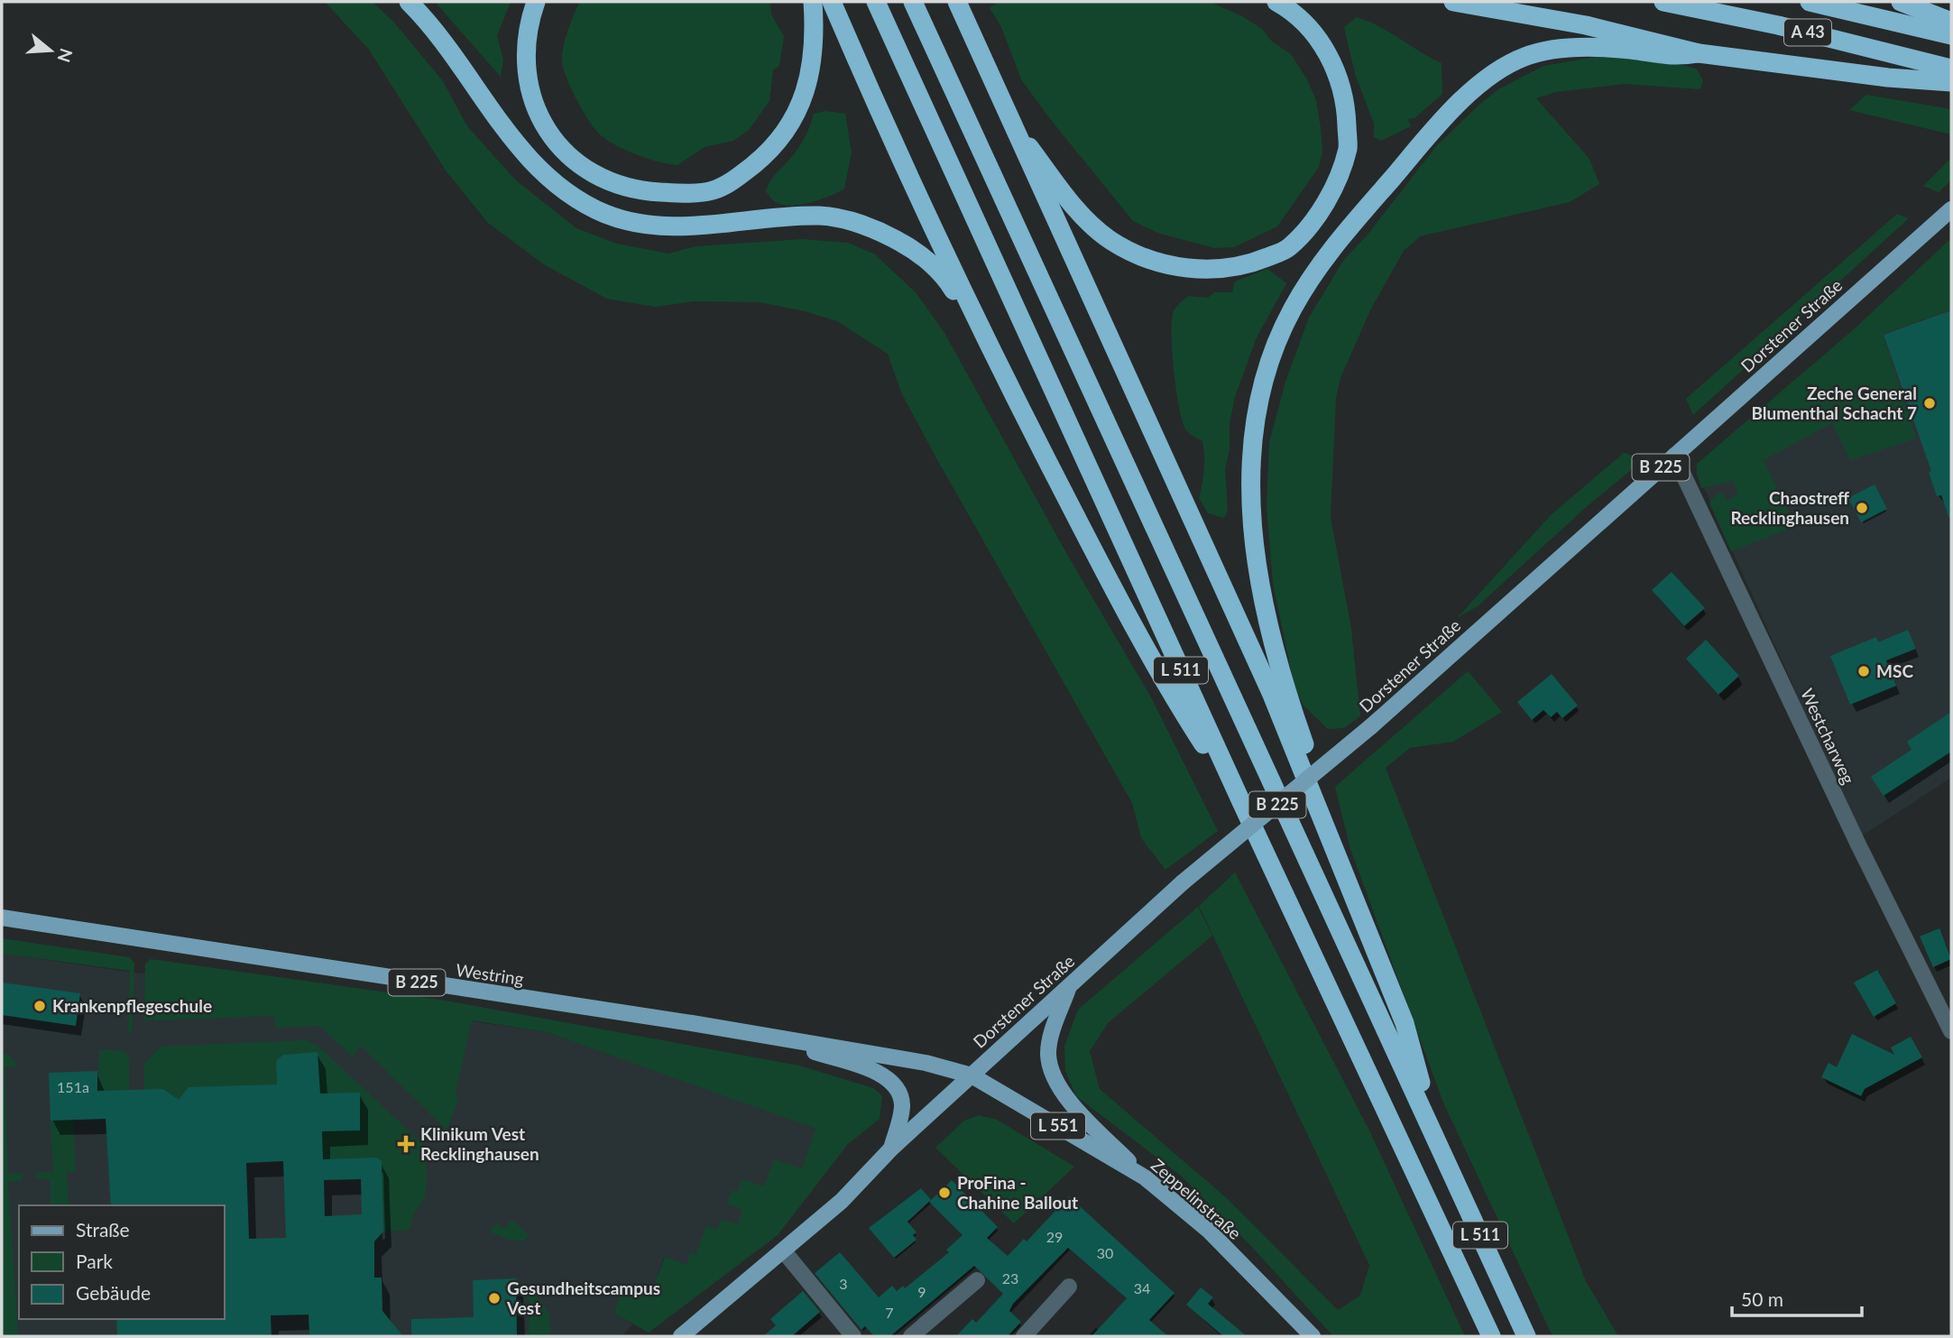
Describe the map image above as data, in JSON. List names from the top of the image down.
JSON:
{
  "streets": {
    "highway": ["A 43", "L 511"],
    "main road": [
      "Dorstener Straße",
      "B 225",
      "Westring",
      "L 551",
      "Zeppelinstraße"
    ],
    "street": ["Westcharweg"]
  },
  "crossings": [
    ["Dorstener Straße", "B 225"],
    ["Dorstener Straße", "Westcharweg"],
    ["Dorstener Straße", "Westring"],
    ["Dorstener Straße", "Zeppelinstraße"],
    ["B 225", "Zeppelinstraße"],
    ["Westring", "Zeppelinstraße"]
  ],
  "places": {
    "other": [
      "Zeche General Blumenthal Schacht 7",
      "Chaostreff Recklinghausen",
      "MSC",
      "Krankenpflegeschule",
      "ProFina - Chahine Ballout",
      "Gesundheitscampus Vest"
    ],
    "health": ["Klinikum Vest Recklinghausen"]
  },
  "house_numbers": [
    "151a",
    "29",
    "30",
    "23",
    "3",
    "34",
    "9",
    "7"
  ],
  "legend": ["Straße", "Park", "Gebäude"],
  "scale_bar": "50 m",
  "north": "right"
}
